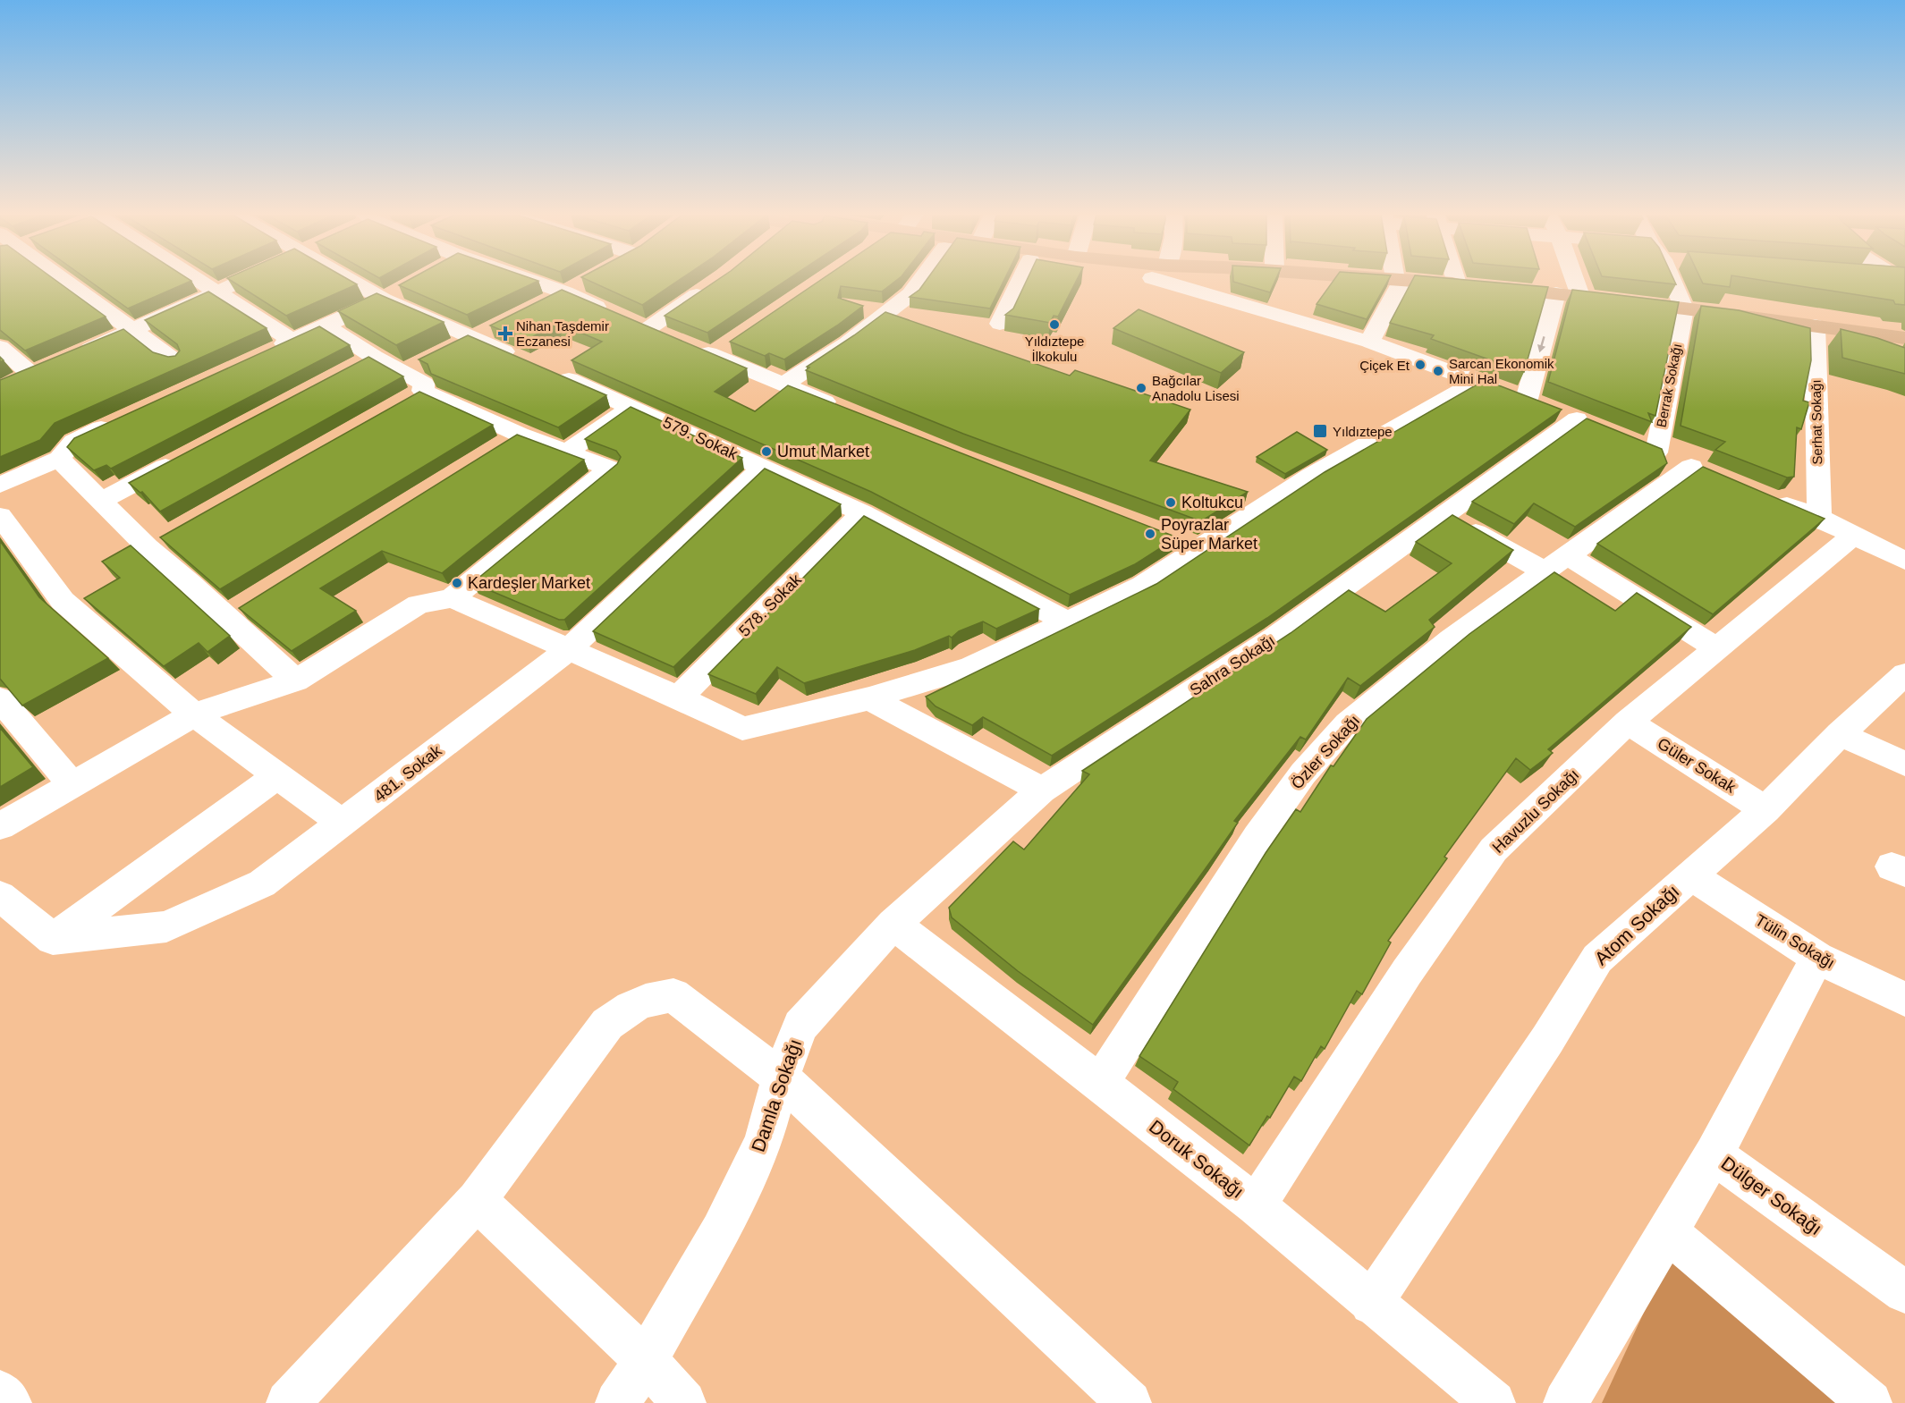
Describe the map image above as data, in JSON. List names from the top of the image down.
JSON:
{
  "streets": {
    "street": [
      "Berrak Sokağı",
      "Serhat Sokağı",
      "579. Sokak",
      "578. Sokak",
      "Sahra Sokağı",
      "Özler Sokağı",
      "Güler Sokak",
      "481. Sokak",
      "Havuzlu Sokağı",
      "Atom Sokağı",
      "Tülin Sokağı",
      "Damla Sokağı",
      "Doruk Sokağı",
      "Dülger Sokağı"
    ]
  },
  "crossings": [
    ["Berrak Sokağı", "Özler Sokağı"],
    ["579. Sokak", "578. Sokak"],
    ["579. Sokak", "481. Sokak"],
    ["Sahra Sokağı", "Damla Sokağı"],
    ["Özler Sokağı", "Doruk Sokağı"],
    ["Güler Sokak", "Havuzlu Sokağı"],
    ["Güler Sokak", "Atom Sokağı"],
    ["Havuzlu Sokağı", "Doruk Sokağı"],
    ["Atom Sokağı", "Tülin Sokağı"],
    ["Atom Sokağı", "Doruk Sokağı"],
    ["Tülin Sokağı", "Dülger Sokağı"],
    ["Damla Sokağı", "Doruk Sokağı"]
  ],
  "places": {
    "other": [
      "Yıldıztepe İlkokulu",
      "Çiçek Et",
      "Sarcan Ekonomik Mini Hal",
      "Bağcılar Anadolu Lisesi",
      "Umut Market",
      "Koltukcu",
      "Poyrazlar Süper Market",
      "Kardeşler Market"
    ],
    "health": ["Nihan Taşdemir Eczanesi"],
    "transit": ["Yıldıztepe"]
  }
}
